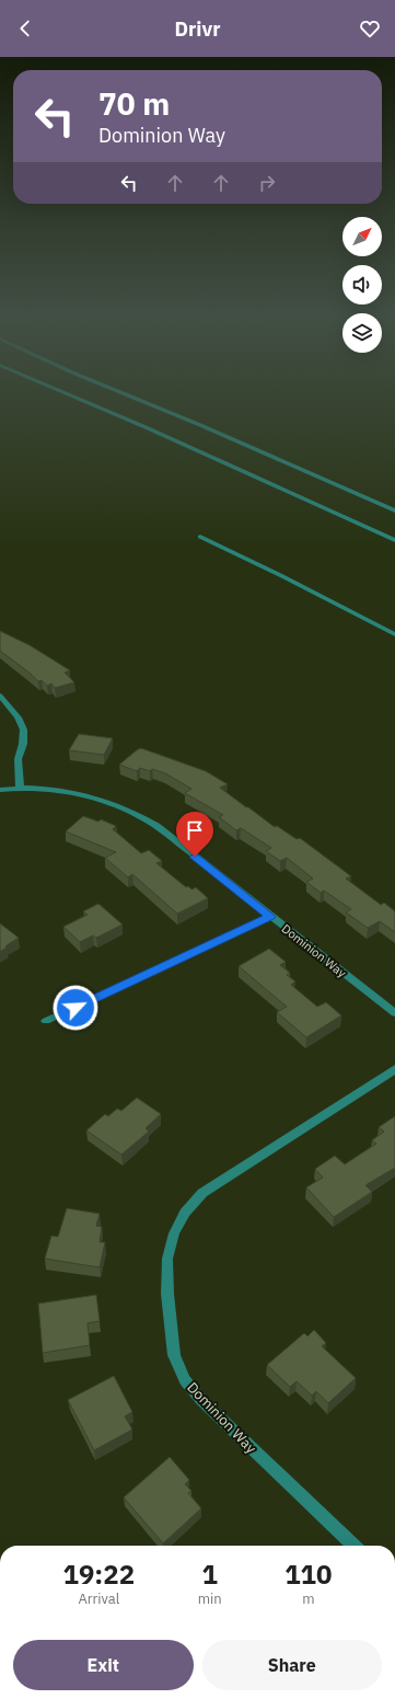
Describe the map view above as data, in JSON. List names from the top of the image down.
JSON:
{
  "streets": {
    "street": ["Dominion Way"]
  },
  "north": "top right",
  "page": {
    "header": "Drivr",
    "turn": ["70 m", "Dominion Way"],
    "eta": [
      "19:22",
      "Arrival",
      "1",
      "min",
      "110",
      "m"
    ],
    "buttons": ["Exit", "Share"]
  }
}
